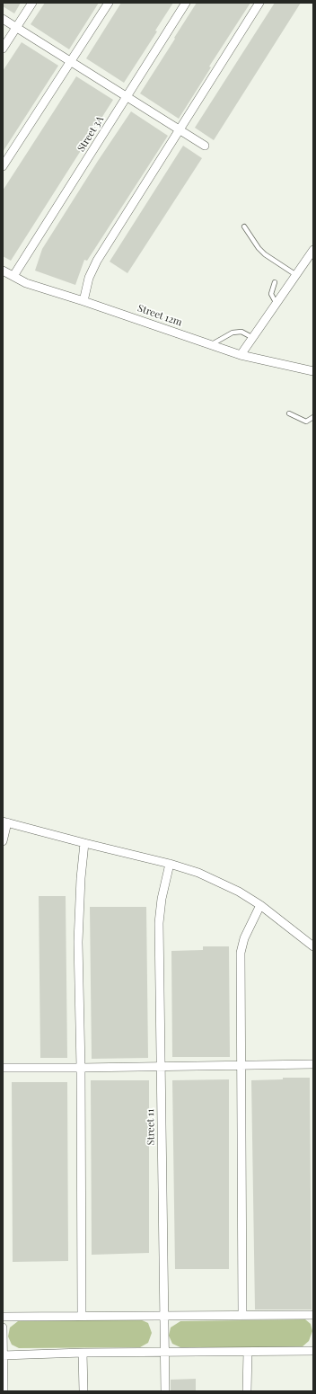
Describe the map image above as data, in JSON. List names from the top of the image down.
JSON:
{
  "streets": {
    "street": ["Street 3A", "Street 12m", "Street 11"]
  },
  "crossings": [
    ["Street 3A", "Street 12m"]
  ]
}
